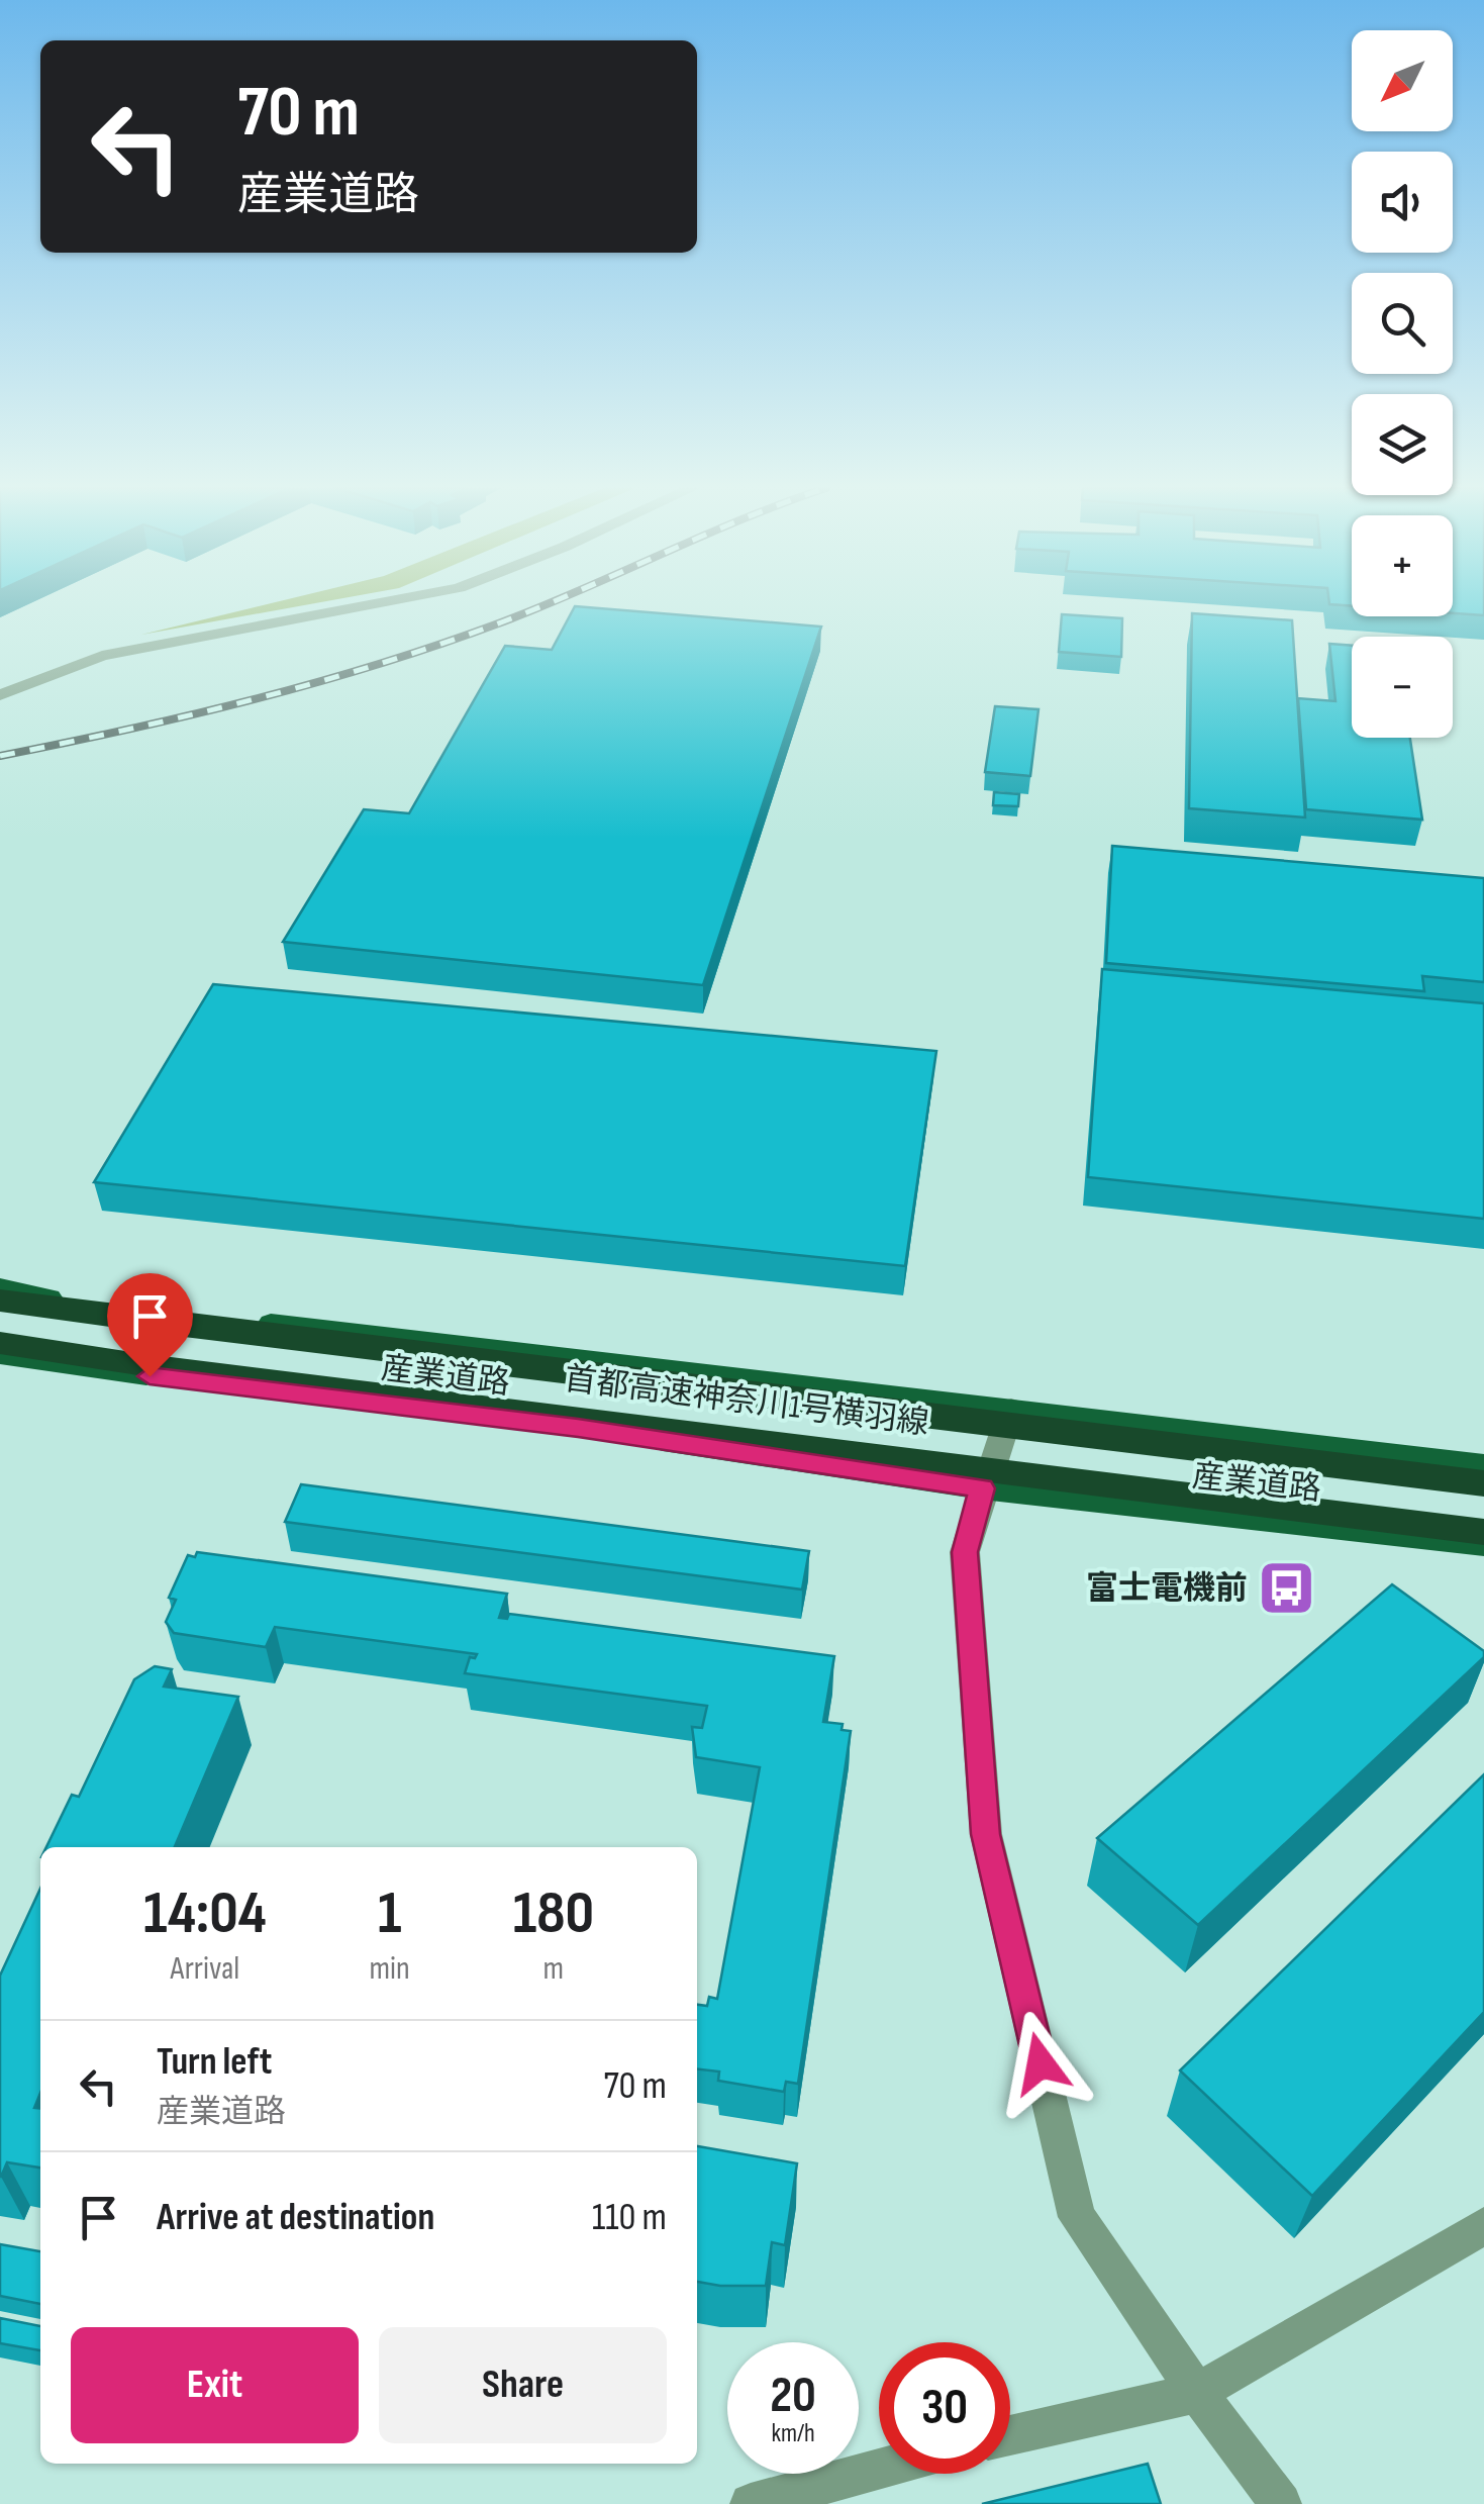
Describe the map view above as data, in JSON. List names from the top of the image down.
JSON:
{
  "streets": {
    "highway": ["首都高速神奈川1号横羽線"],
    "main road": ["産業道路"]
  },
  "places": {
    "bus stop": ["富士電機前"]
  },
  "north": "bottom left",
  "page": {
    "map_buttons": ["+", "−"],
    "turn": ["70 m", "産業道路"],
    "eta": [
      "14:04",
      "Arrival",
      "1",
      "min",
      "180",
      "m"
    ],
    "list": [
      {
        "name": "Turn left",
        "note": "産業道路",
        "value": "70 m"
      },
      {
        "name": "Arrive at destination",
        "value": "110 m"
      }
    ],
    "buttons": ["Exit", "Share"],
    "speed": "20 km/h",
    "limit": "30"
  }
}
